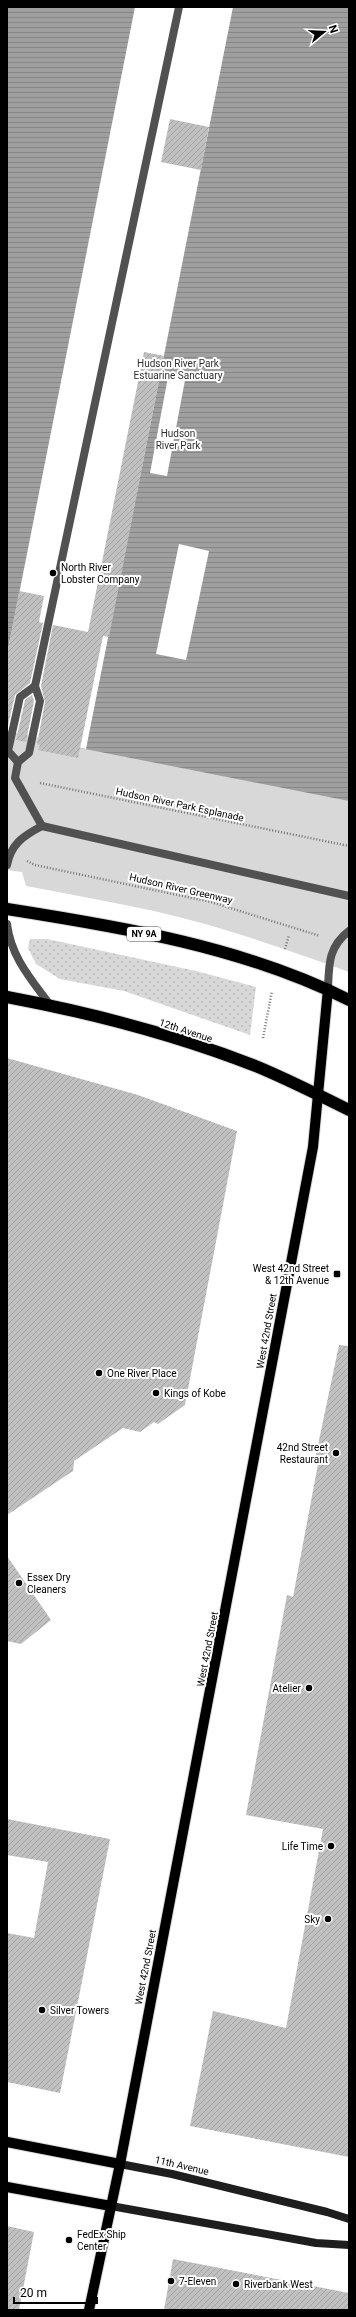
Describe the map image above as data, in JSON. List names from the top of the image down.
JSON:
{
  "streets": {
    "highway": ["NY 9A", "12th Avenue"],
    "main road": ["West 42nd Street", "11th Avenue"],
    "path": ["Hudson River Park Esplanade", "Hudson River Greenway"]
  },
  "crossings": [
    ["NY 9A", "West 42nd Street"],
    ["12th Avenue", "West 42nd Street"],
    ["West 42nd Street", "11th Avenue"]
  ],
  "parks": ["Hudson River Park Estuarine Sanctuary", "Hudson River Park"],
  "places": {
    "other": [
      "North River Lobster Company",
      "One River Place",
      "Kings of Kobe",
      "42nd Street Restaurant",
      "Essex Dry Cleaners",
      "Atelier",
      "Life Time",
      "Sky",
      "Silver Towers",
      "FedEx Ship Center",
      "7-Eleven",
      "Riverbank West"
    ],
    "transit": ["West 42nd Street & 12th Avenue"]
  },
  "scale_bar": "20 m",
  "north": "right"
}
